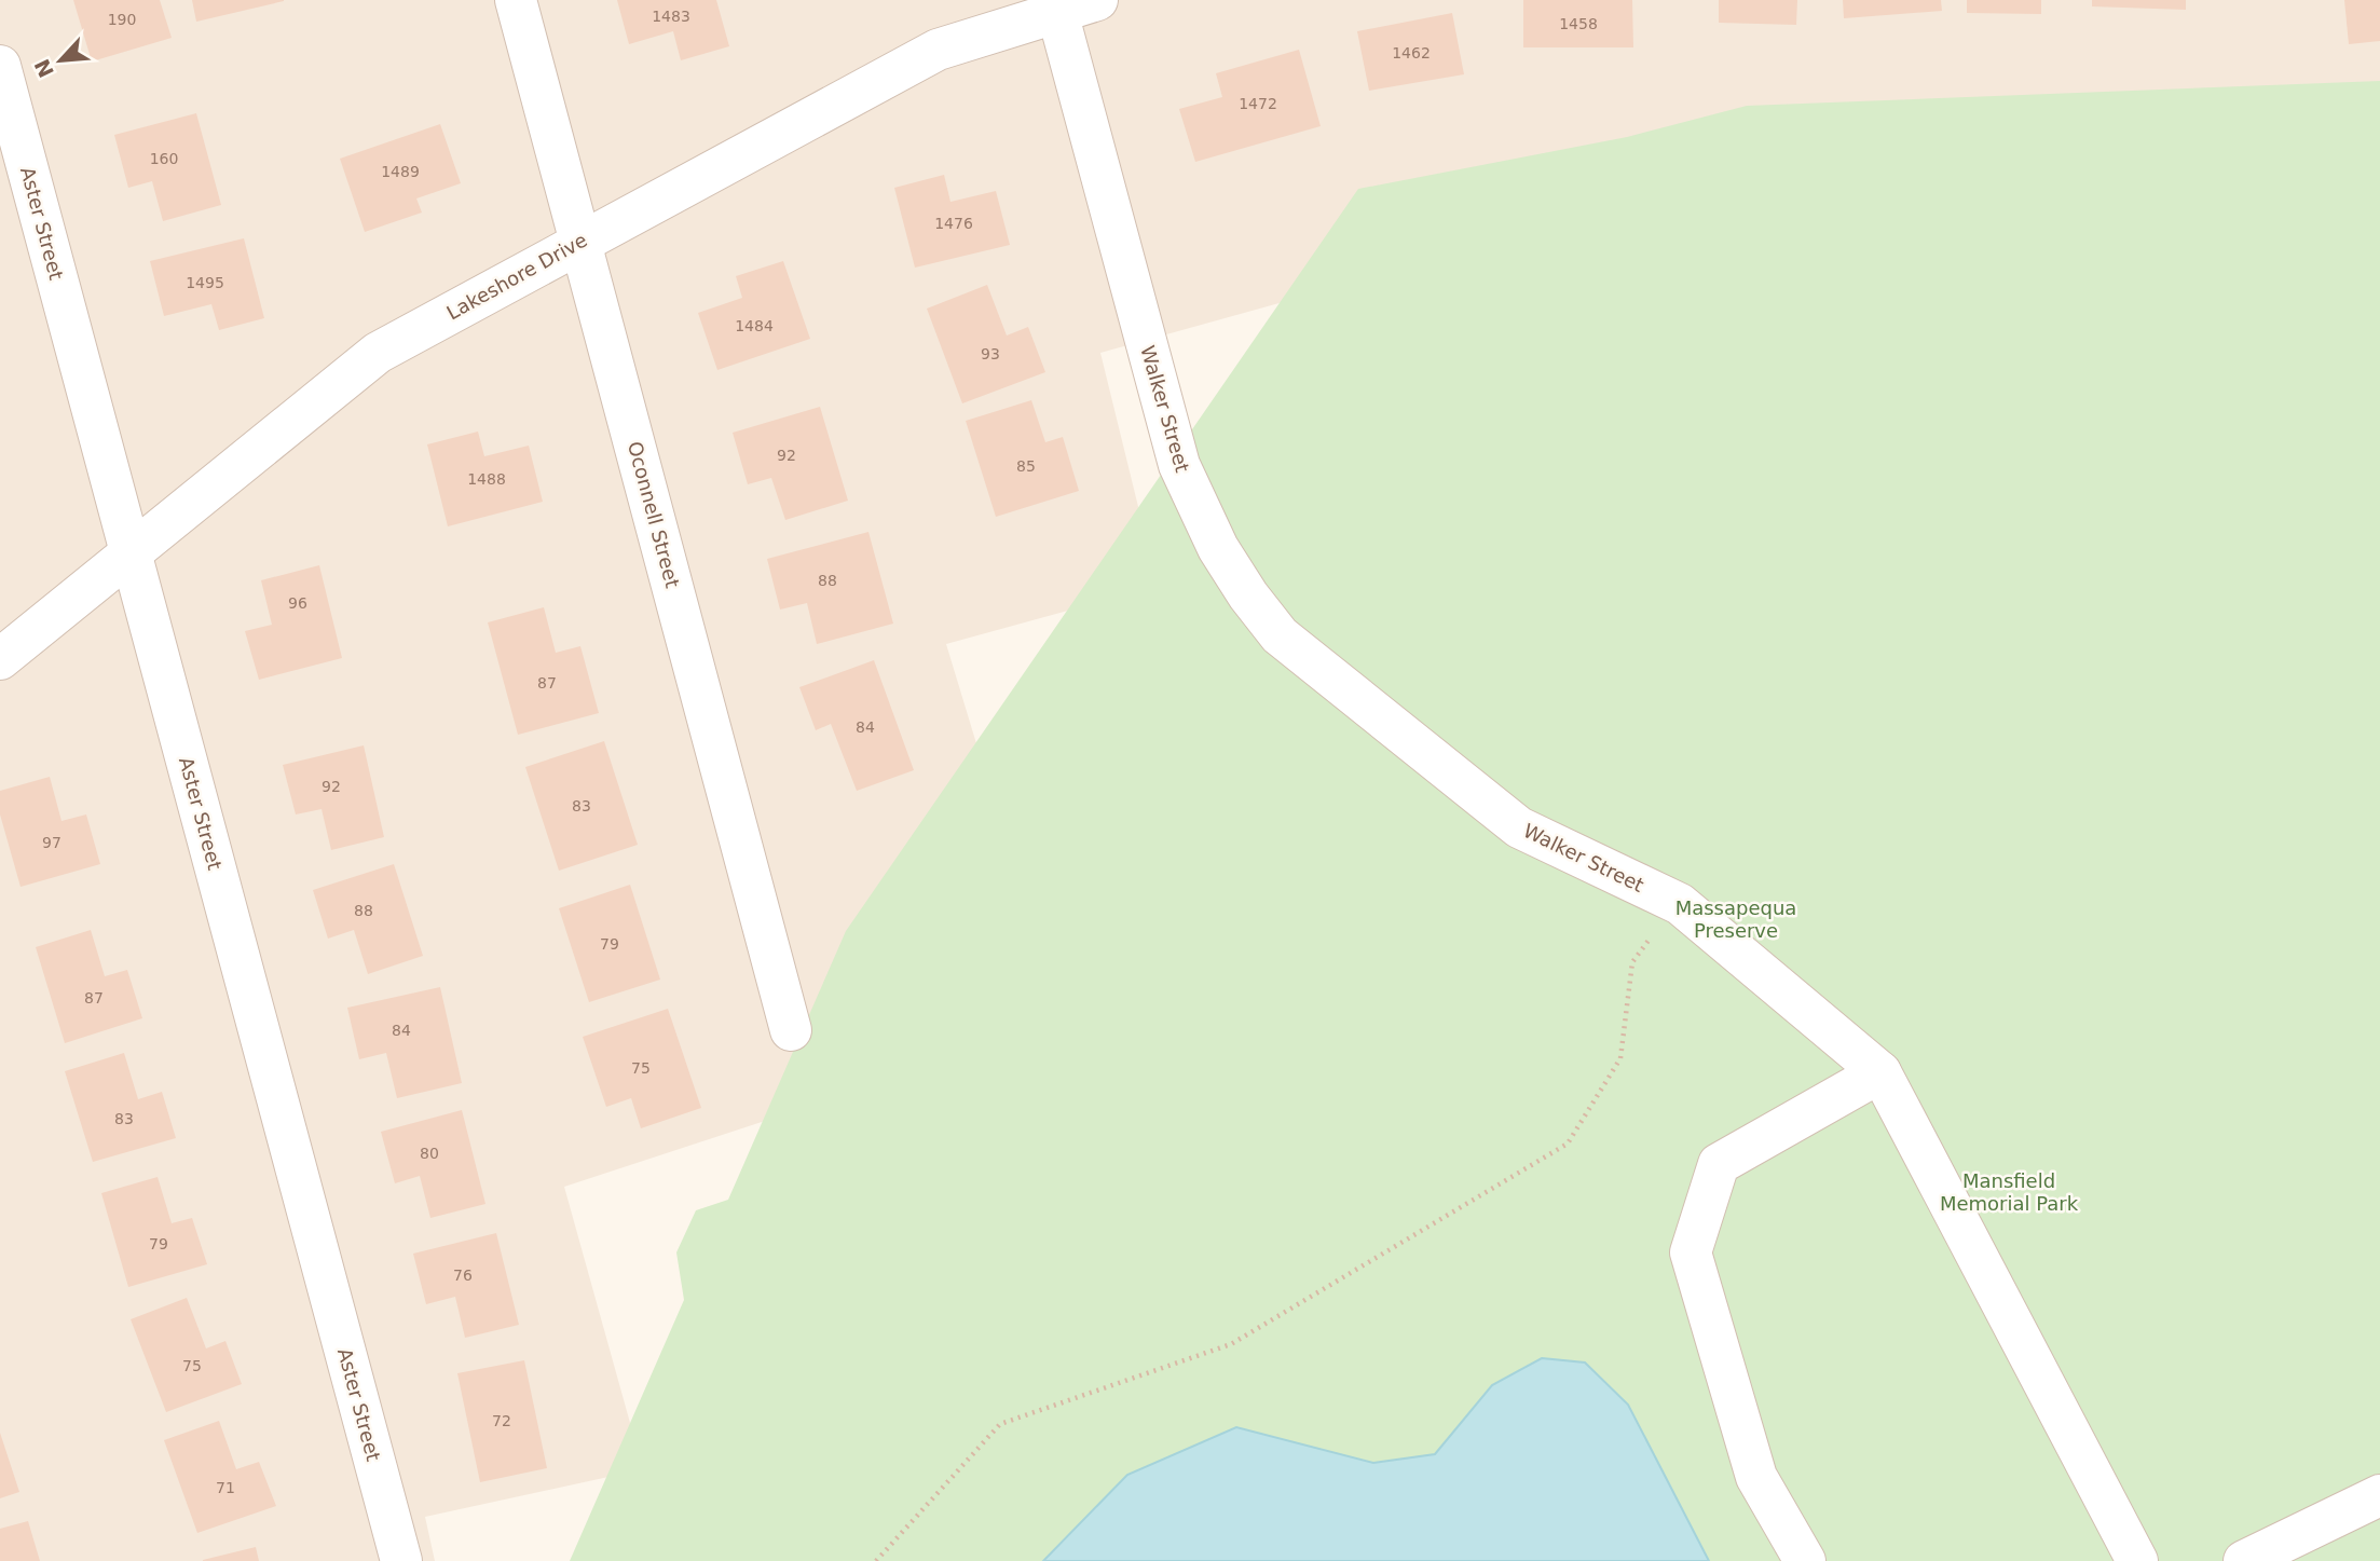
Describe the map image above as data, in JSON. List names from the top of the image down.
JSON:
{
  "streets": {
    "street": [
      "Aster Street",
      "Lakeshore Drive",
      "Walker Street",
      "Oconnell Street"
    ]
  },
  "crossings": [
    ["Aster Street", "Lakeshore Drive"],
    ["Lakeshore Drive", "Walker Street"],
    ["Lakeshore Drive", "Oconnell Street"]
  ],
  "parks": ["Massapequa Preserve", "Mansfield Memorial Park"],
  "house_numbers": [
    "1483",
    "190",
    "1458",
    "1462",
    "1472",
    "160",
    "1489",
    "1476",
    "1495",
    "1484",
    "93",
    "92",
    "85",
    "1488",
    "88",
    "96",
    "87",
    "84",
    "92",
    "83",
    "97",
    "88",
    "79",
    "87",
    "84",
    "75",
    "83",
    "80",
    "79",
    "76",
    "75",
    "72",
    "71"
  ],
  "north": "bottom left"
}
